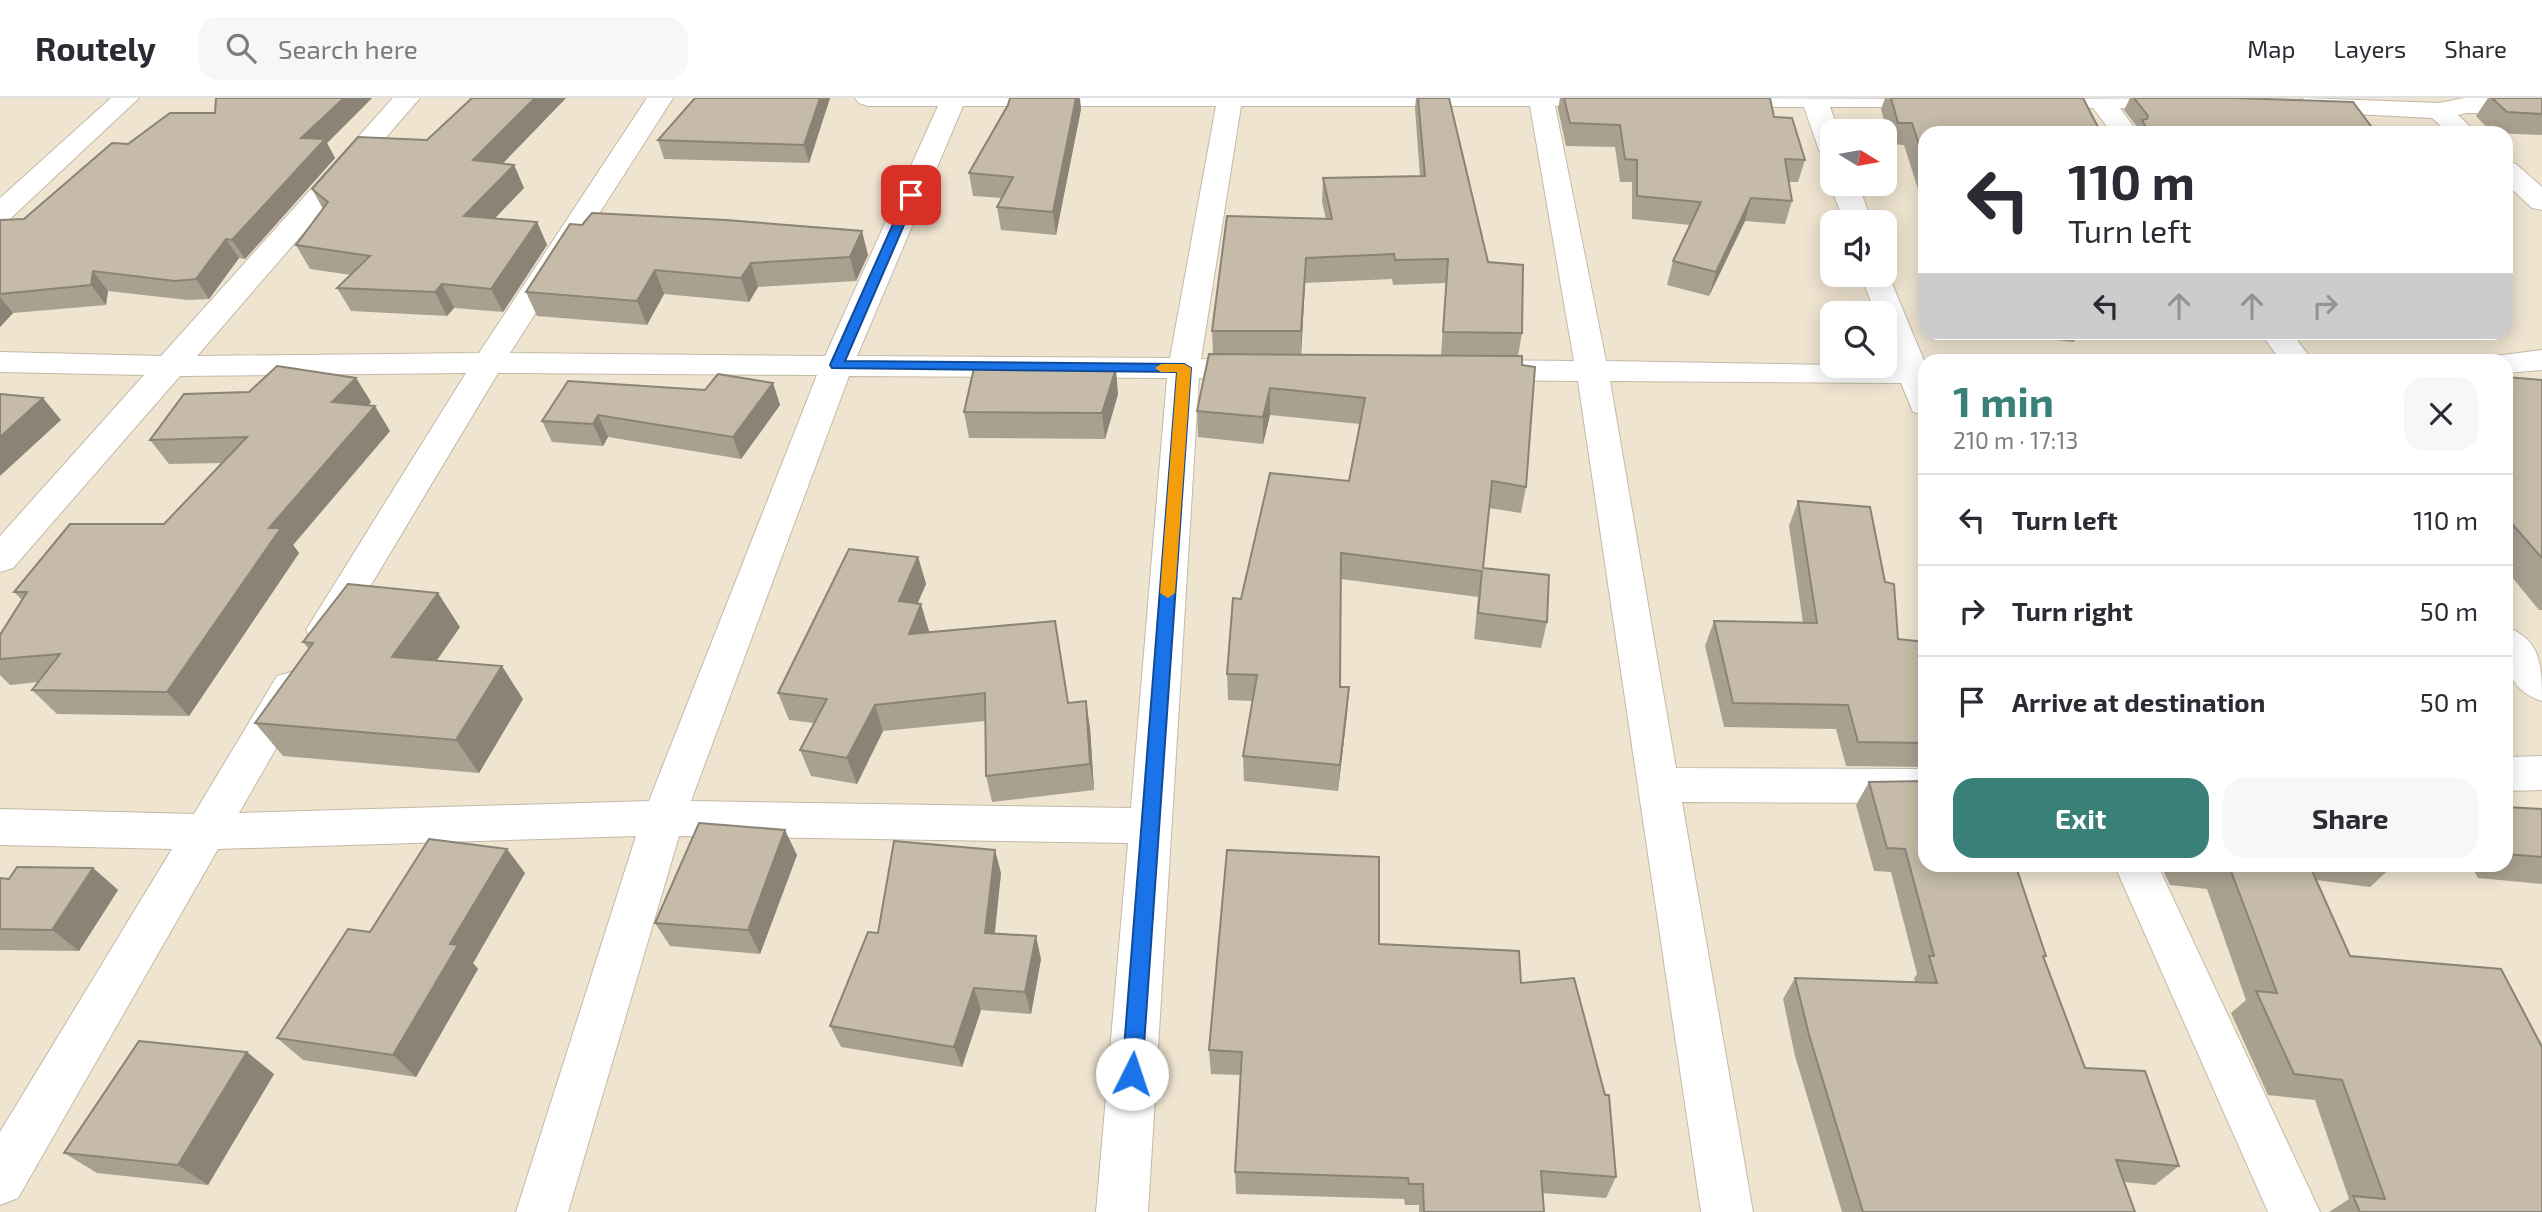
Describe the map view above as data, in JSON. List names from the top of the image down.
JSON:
{
  "north": "right",
  "page": {
    "header": "Routely",
    "search": "Search here",
    "nav": ["Map", "Layers", "Share"],
    "turn": ["110 m", "Turn left"],
    "heading": ["1 min", "210 m · 17:13"],
    "list": [
      {
        "name": "Turn left",
        "value": "110 m"
      },
      {
        "name": "Turn right",
        "value": "50 m"
      },
      {
        "name": "Arrive at destination",
        "value": "50 m"
      }
    ],
    "buttons": ["Exit", "Share"]
  }
}
